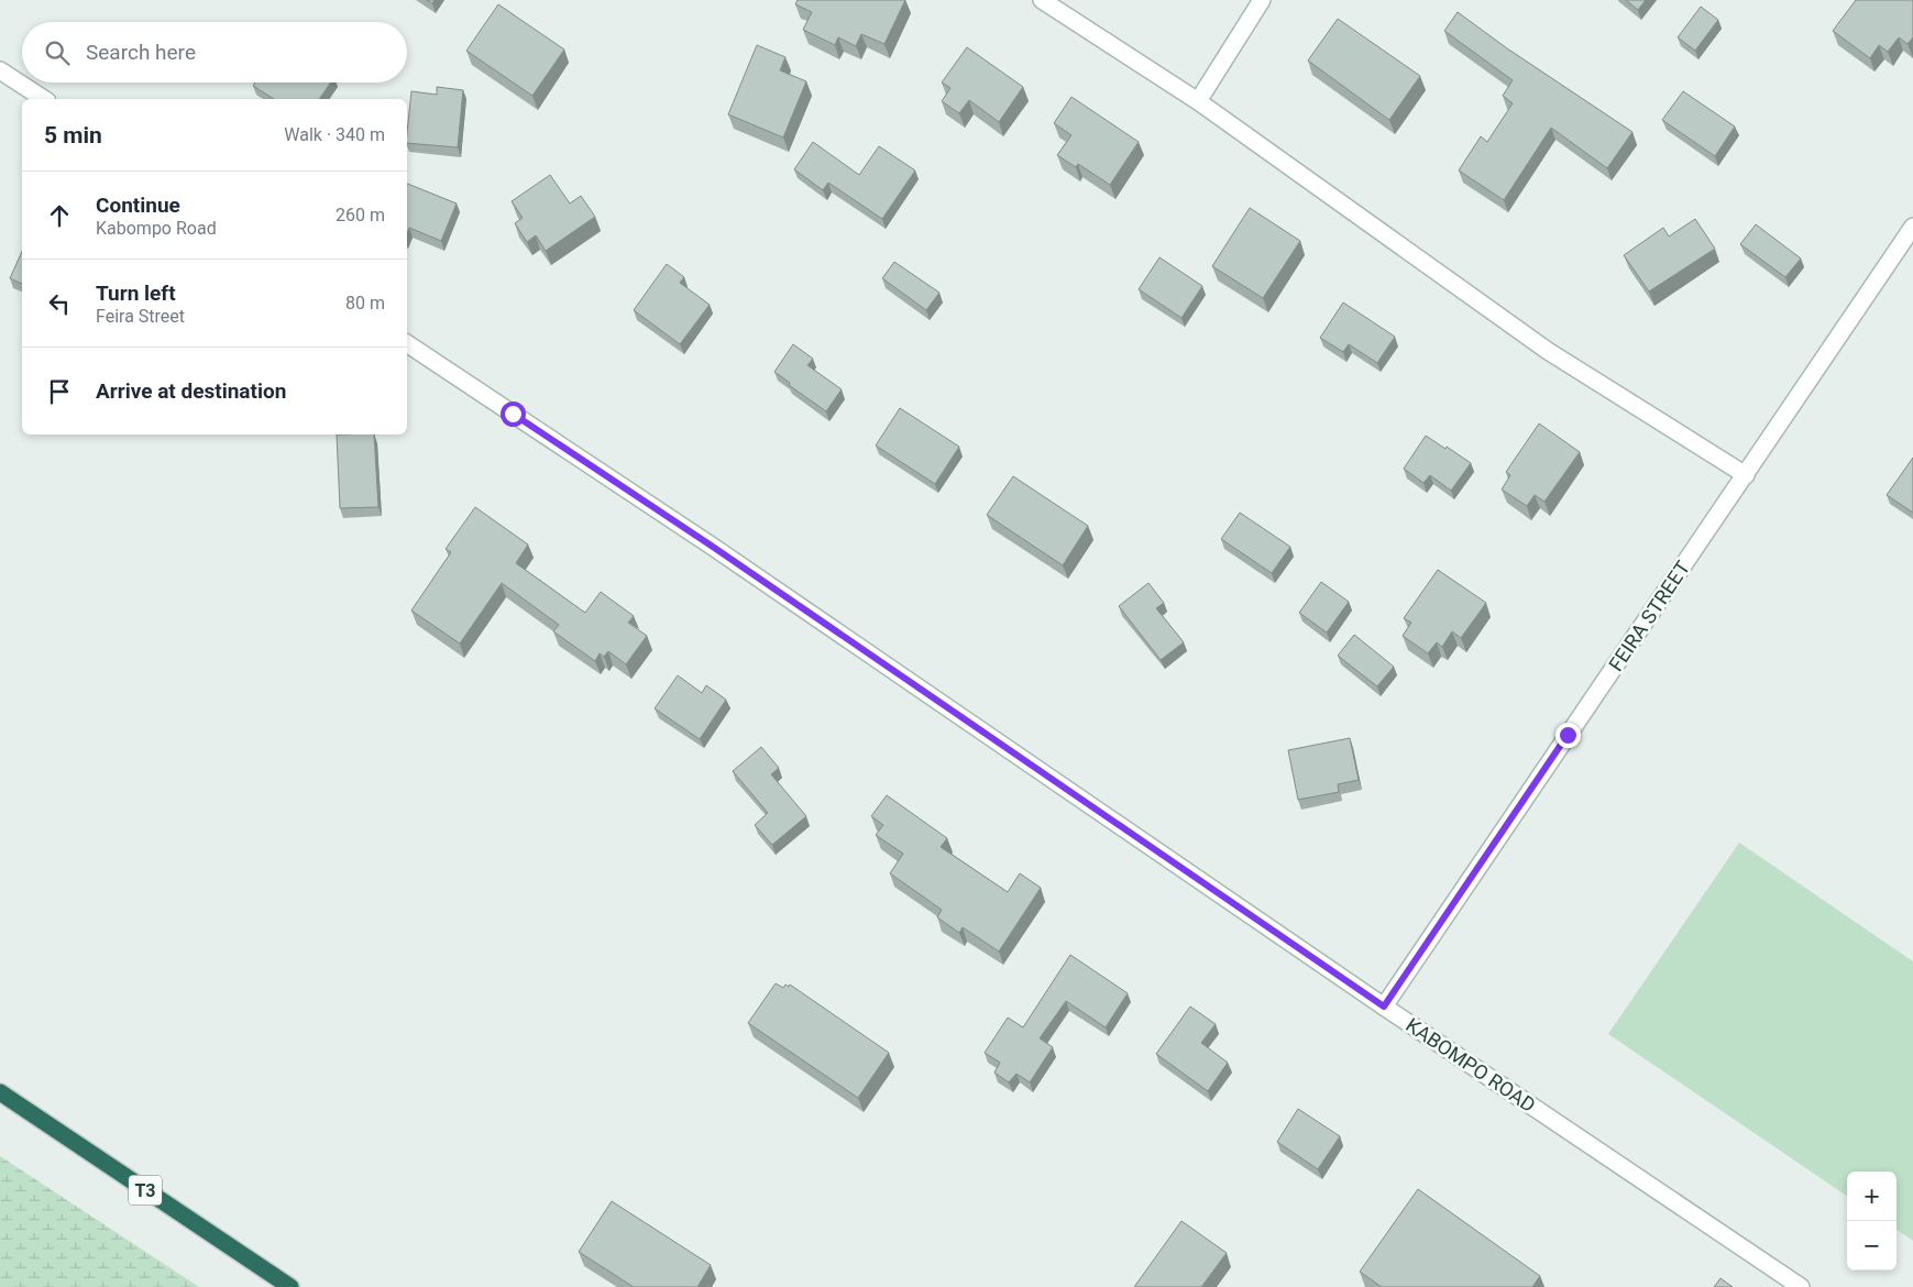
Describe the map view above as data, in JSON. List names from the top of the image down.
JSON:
{
  "streets": {
    "highway": ["T3"],
    "street": ["FEIRA STREET", "KABOMPO ROAD"]
  },
  "crossings": [
    ["FEIRA STREET", "KABOMPO ROAD"]
  ],
  "page": {
    "search": "Search here",
    "heading": ["5 min", "Walk · 340 m"],
    "list": [
      ["Continue", "Kabompo Road", "260 m"],
      ["Turn left", "Feira Street", "80 m"],
      "Arrive at destination"
    ],
    "map_buttons": ["+", "−"]
  }
}
